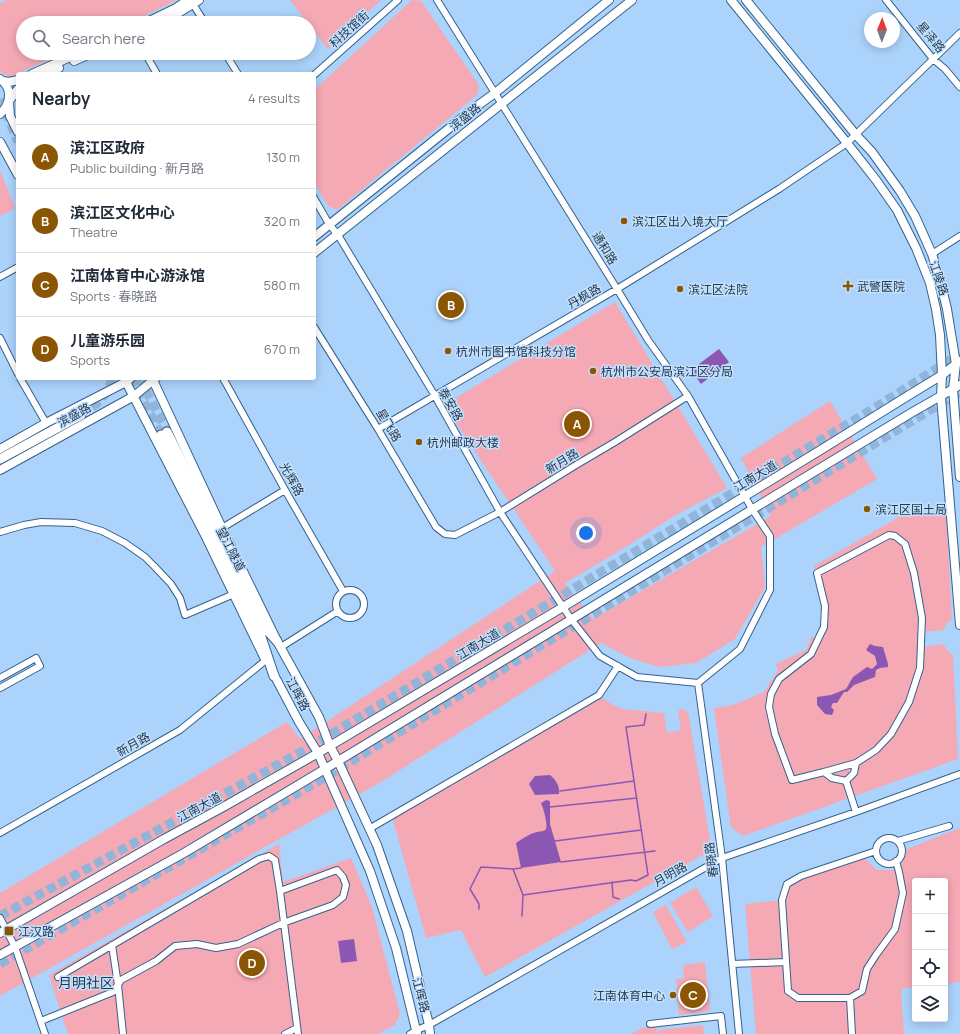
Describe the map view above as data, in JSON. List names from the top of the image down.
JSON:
{
  "streets": {
    "highway": ["望江隧道"],
    "main road": [
      "滨盛路",
      "江陵路",
      "江南大道",
      "江晖路"
    ],
    "street": [
      "科技馆街",
      "星泽路",
      "通和路",
      "丹枫路",
      "泰安路",
      "星飞路",
      "新月路",
      "光辉路",
      "春晓路",
      "月明路"
    ]
  },
  "crossings": [
    ["星泽路", "丹枫路"],
    ["滨盛路", "通和路"],
    ["滨盛路", "泰安路"],
    ["滨盛路", "江晖路"],
    ["通和路", "丹枫路"],
    ["通和路", "新月路"],
    ["通和路", "江南大道"],
    ["江陵路", "丹枫路"],
    ["江陵路", "江南大道"],
    ["丹枫路", "泰安路"],
    ["丹枫路", "星飞路"],
    ["泰安路", "新月路"],
    ["泰安路", "江南大道"],
    ["星飞路", "新月路"],
    ["新月路", "江晖路"],
    ["江南大道", "江晖路"],
    ["望江隧道", "江晖路"],
    ["江晖路", "月明路"],
    ["春晓路", "月明路"]
  ],
  "districts": ["月明社区"],
  "places": {
    "other": [
      "滨江区出入境大厅",
      "滨江区法院",
      "杭州市图书馆科技分馆",
      "杭州市公安局滨江区分局",
      "杭州邮政大楼",
      "滨江区国土局",
      "江南体育中心"
    ],
    "health": ["武警医院"],
    "transit": ["江汉路"]
  },
  "north": "top",
  "page": {
    "search": "Search here",
    "heading": ["Nearby", "4 results"],
    "list": [
      {
        "mark": "A",
        "name": "滨江区政府",
        "note": "Public building · 新月路",
        "value": "130 m"
      },
      {
        "mark": "B",
        "name": "滨江区文化中心",
        "note": "Theatre",
        "value": "320 m"
      },
      {
        "mark": "C",
        "name": "江南体育中心游泳馆",
        "note": "Sports · 春晓路",
        "value": "580 m"
      },
      {
        "mark": "D",
        "name": "儿童游乐园",
        "note": "Sports",
        "value": "670 m"
      }
    ],
    "pins": [
      "B",
      "A",
      "D",
      "C"
    ],
    "map_buttons": ["+", "−"]
  }
}
